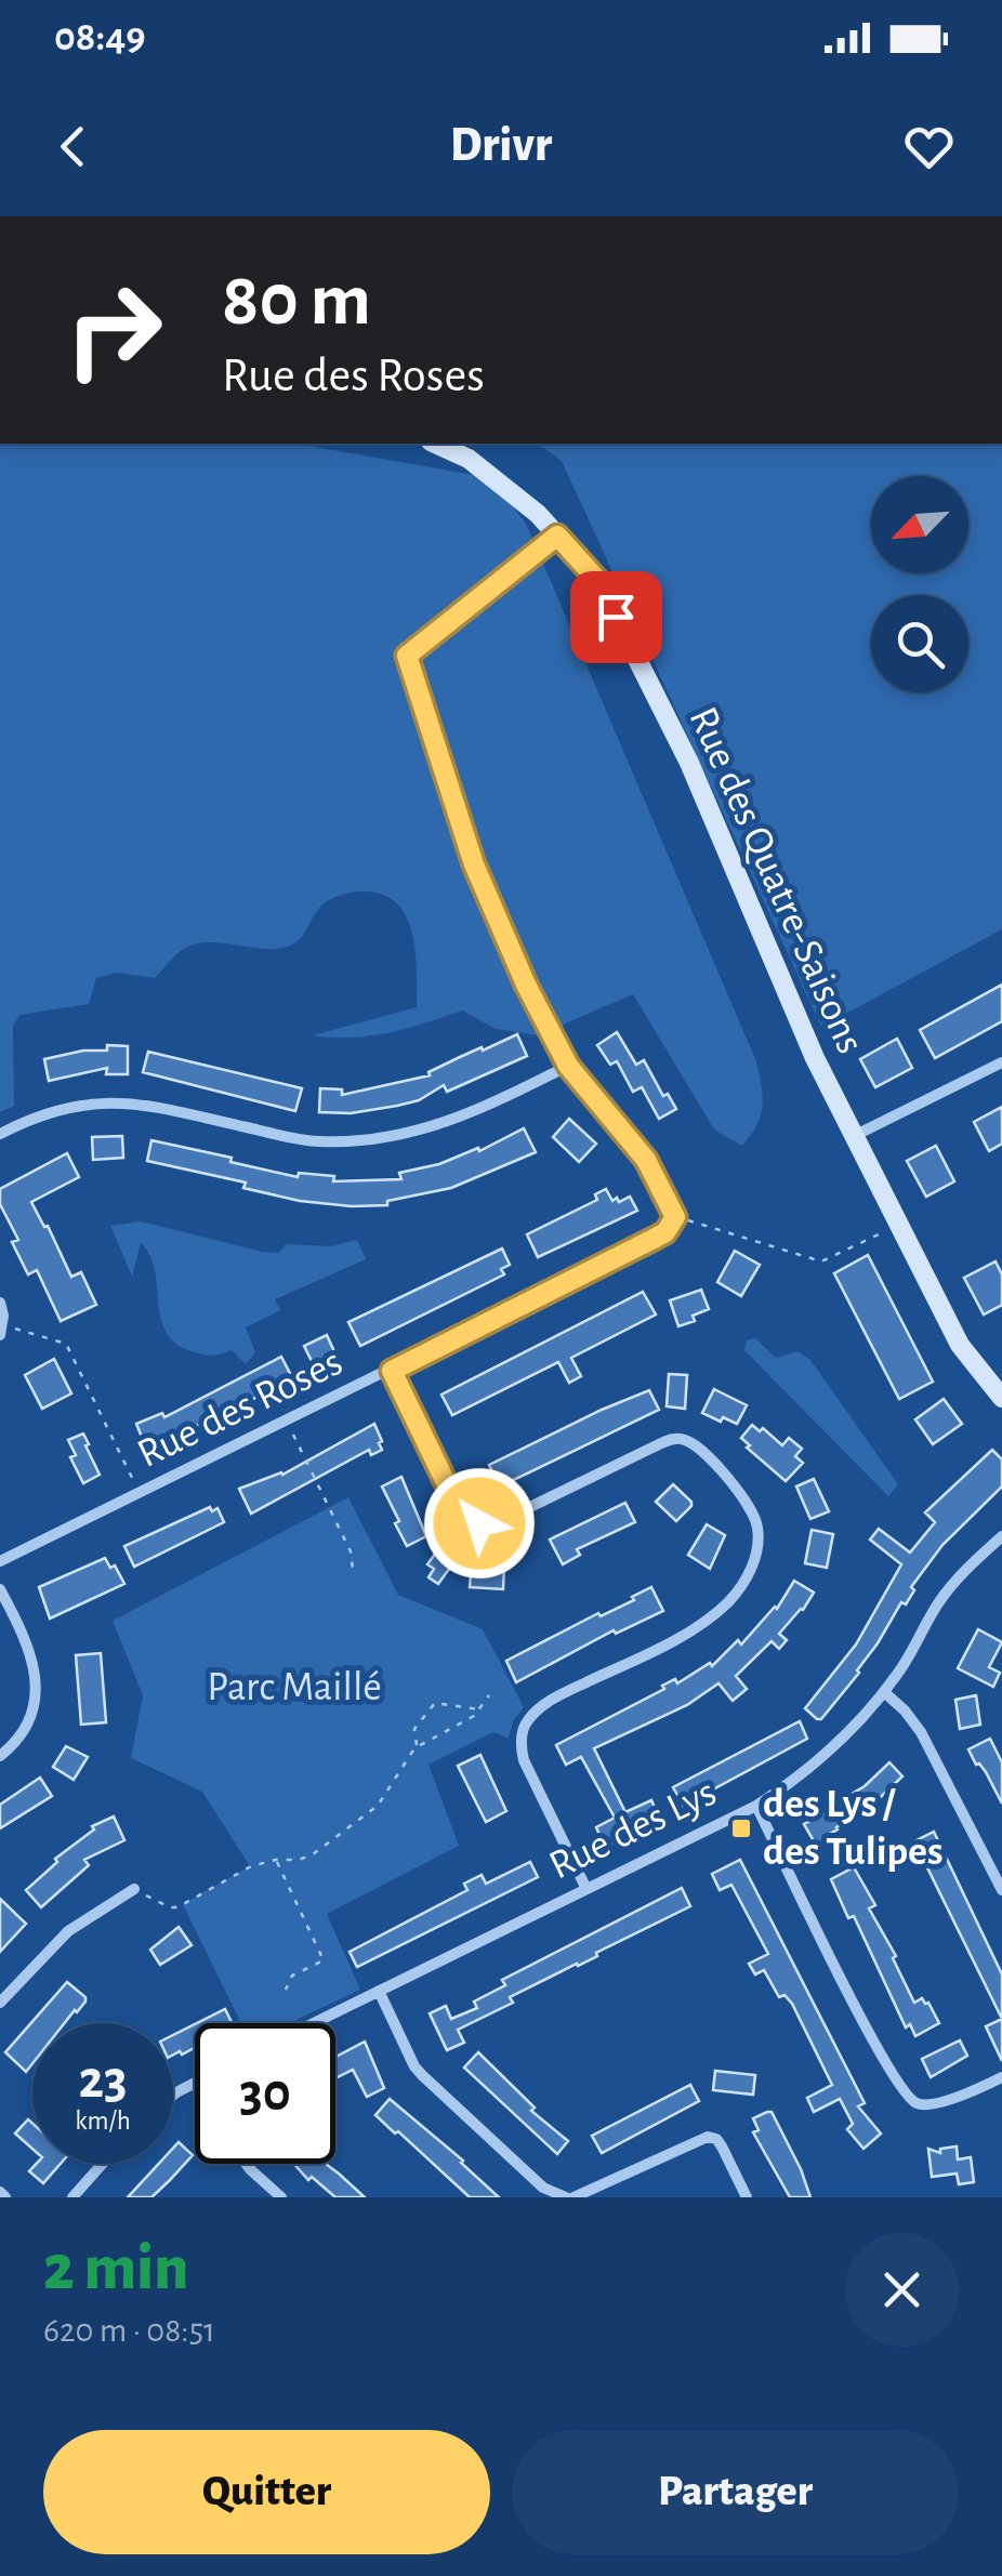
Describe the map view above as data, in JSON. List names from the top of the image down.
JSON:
{
  "streets": {
    "street": ["Rue des Quatre-Saisons", "Rue des Roses", "Rue des Lys"]
  },
  "parks": ["Parc Maillé"],
  "places": {
    "transit": ["des Lys / des Tulipes"]
  },
  "north": "bottom left",
  "page": {
    "status": "08:49",
    "header": "Drivr",
    "turn": ["80 m", "Rue des Roses"],
    "speed": "23 km/h",
    "limit": "30",
    "heading": ["2 min", "620 m · 08:51"],
    "buttons": ["Quitter", "Partager"]
  }
}
